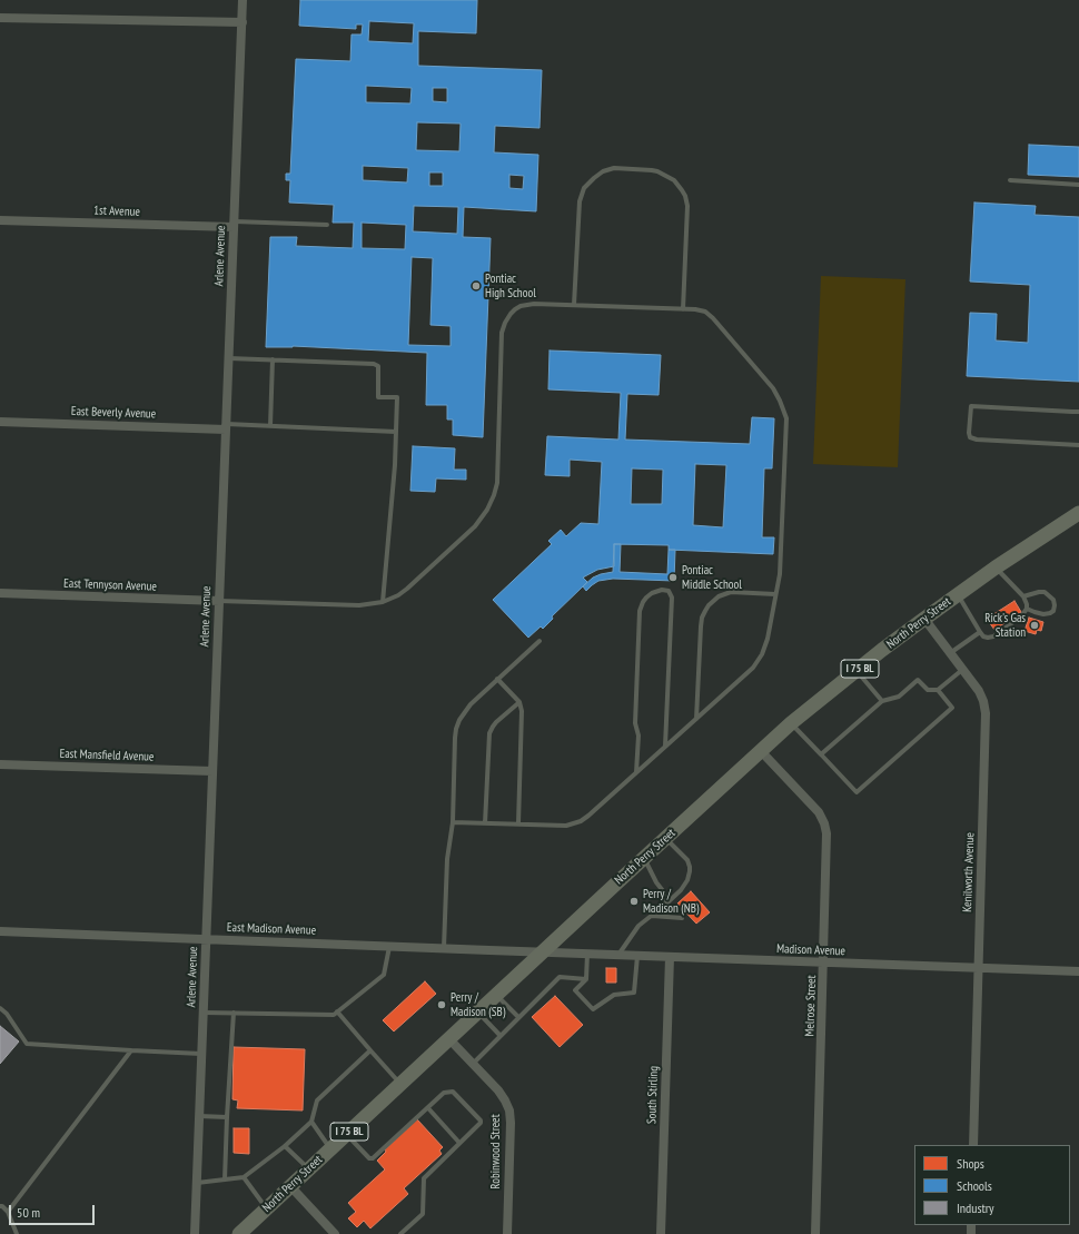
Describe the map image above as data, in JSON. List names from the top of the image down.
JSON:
{
  "streets": {
    "main road": ["North Perry Street", "I 75 BL"],
    "street": [
      "1st Avenue",
      "Arlene Avenue",
      "East Beverly Avenue",
      "East Tennyson Avenue",
      "East Mansfield Avenue",
      "Kenilworth Avenue",
      "East Madison Avenue",
      "Madison Avenue",
      "Melrose Street",
      "South Stirling",
      "Robinwood Street"
    ]
  },
  "crossings": [
    ["1st Avenue", "Arlene Avenue"],
    ["Arlene Avenue", "East Beverly Avenue"],
    ["Arlene Avenue", "East Tennyson Avenue"],
    ["Arlene Avenue", "East Mansfield Avenue"],
    ["Arlene Avenue", "East Madison Avenue"],
    ["North Perry Street", "Kenilworth Avenue"],
    ["North Perry Street", "East Madison Avenue"],
    ["North Perry Street", "Madison Avenue"],
    ["North Perry Street", "Melrose Street"],
    ["North Perry Street", "Robinwood Street"],
    ["Kenilworth Avenue", "Madison Avenue"],
    ["East Madison Avenue", "Madison Avenue"],
    ["Madison Avenue", "Melrose Street"],
    ["Madison Avenue", "South Stirling"]
  ],
  "places": [
    "Pontiac High School",
    "Pontiac Middle School",
    "Rick's Gas Station",
    "Perry / Madison (NB)",
    "Perry / Madison (SB)"
  ],
  "legend": ["Shops", "Schools", "Industry"],
  "scale_bar": "50 m"
}
